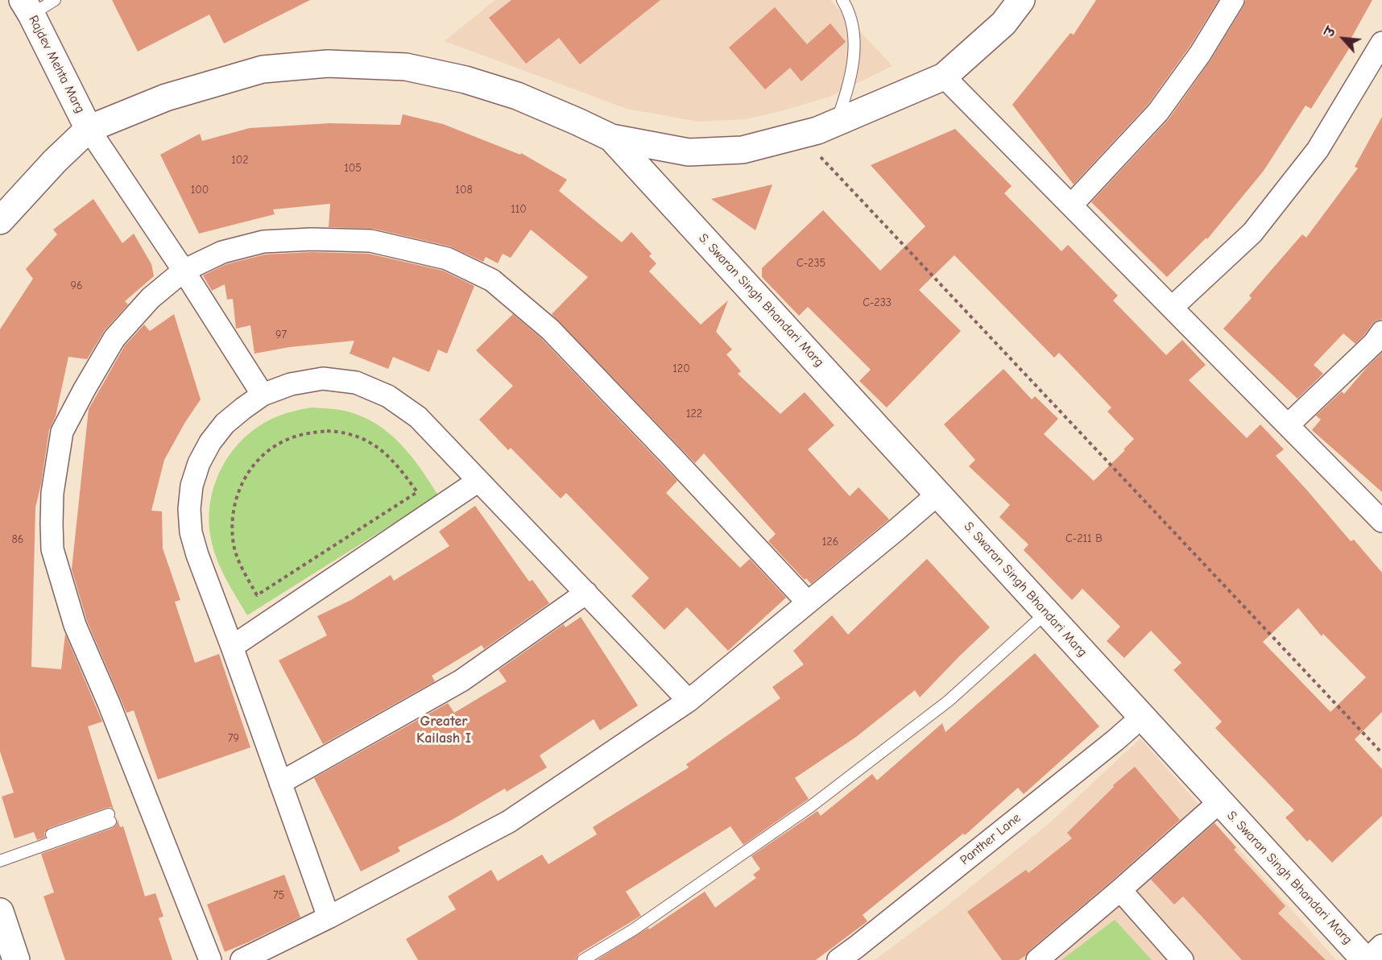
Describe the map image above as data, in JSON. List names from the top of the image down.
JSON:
{
  "streets": {
    "street": ["Rajdev Mehta Marg", "S. Swaran Singh Bhandari Marg", "Panther Lane"]
  },
  "crossings": [
    ["Rajdev Mehta Marg", "S. Swaran Singh Bhandari Marg"],
    ["S. Swaran Singh Bhandari Marg", "Panther Lane"]
  ],
  "districts": ["Greater Kailash I"],
  "house_numbers": [
    "102",
    "105",
    "100",
    "108",
    "110",
    "C-235",
    "96",
    "C-233",
    "97",
    "120",
    "122",
    "C-211 B",
    "86",
    "126",
    "79",
    "75"
  ],
  "north": "top left"
}
